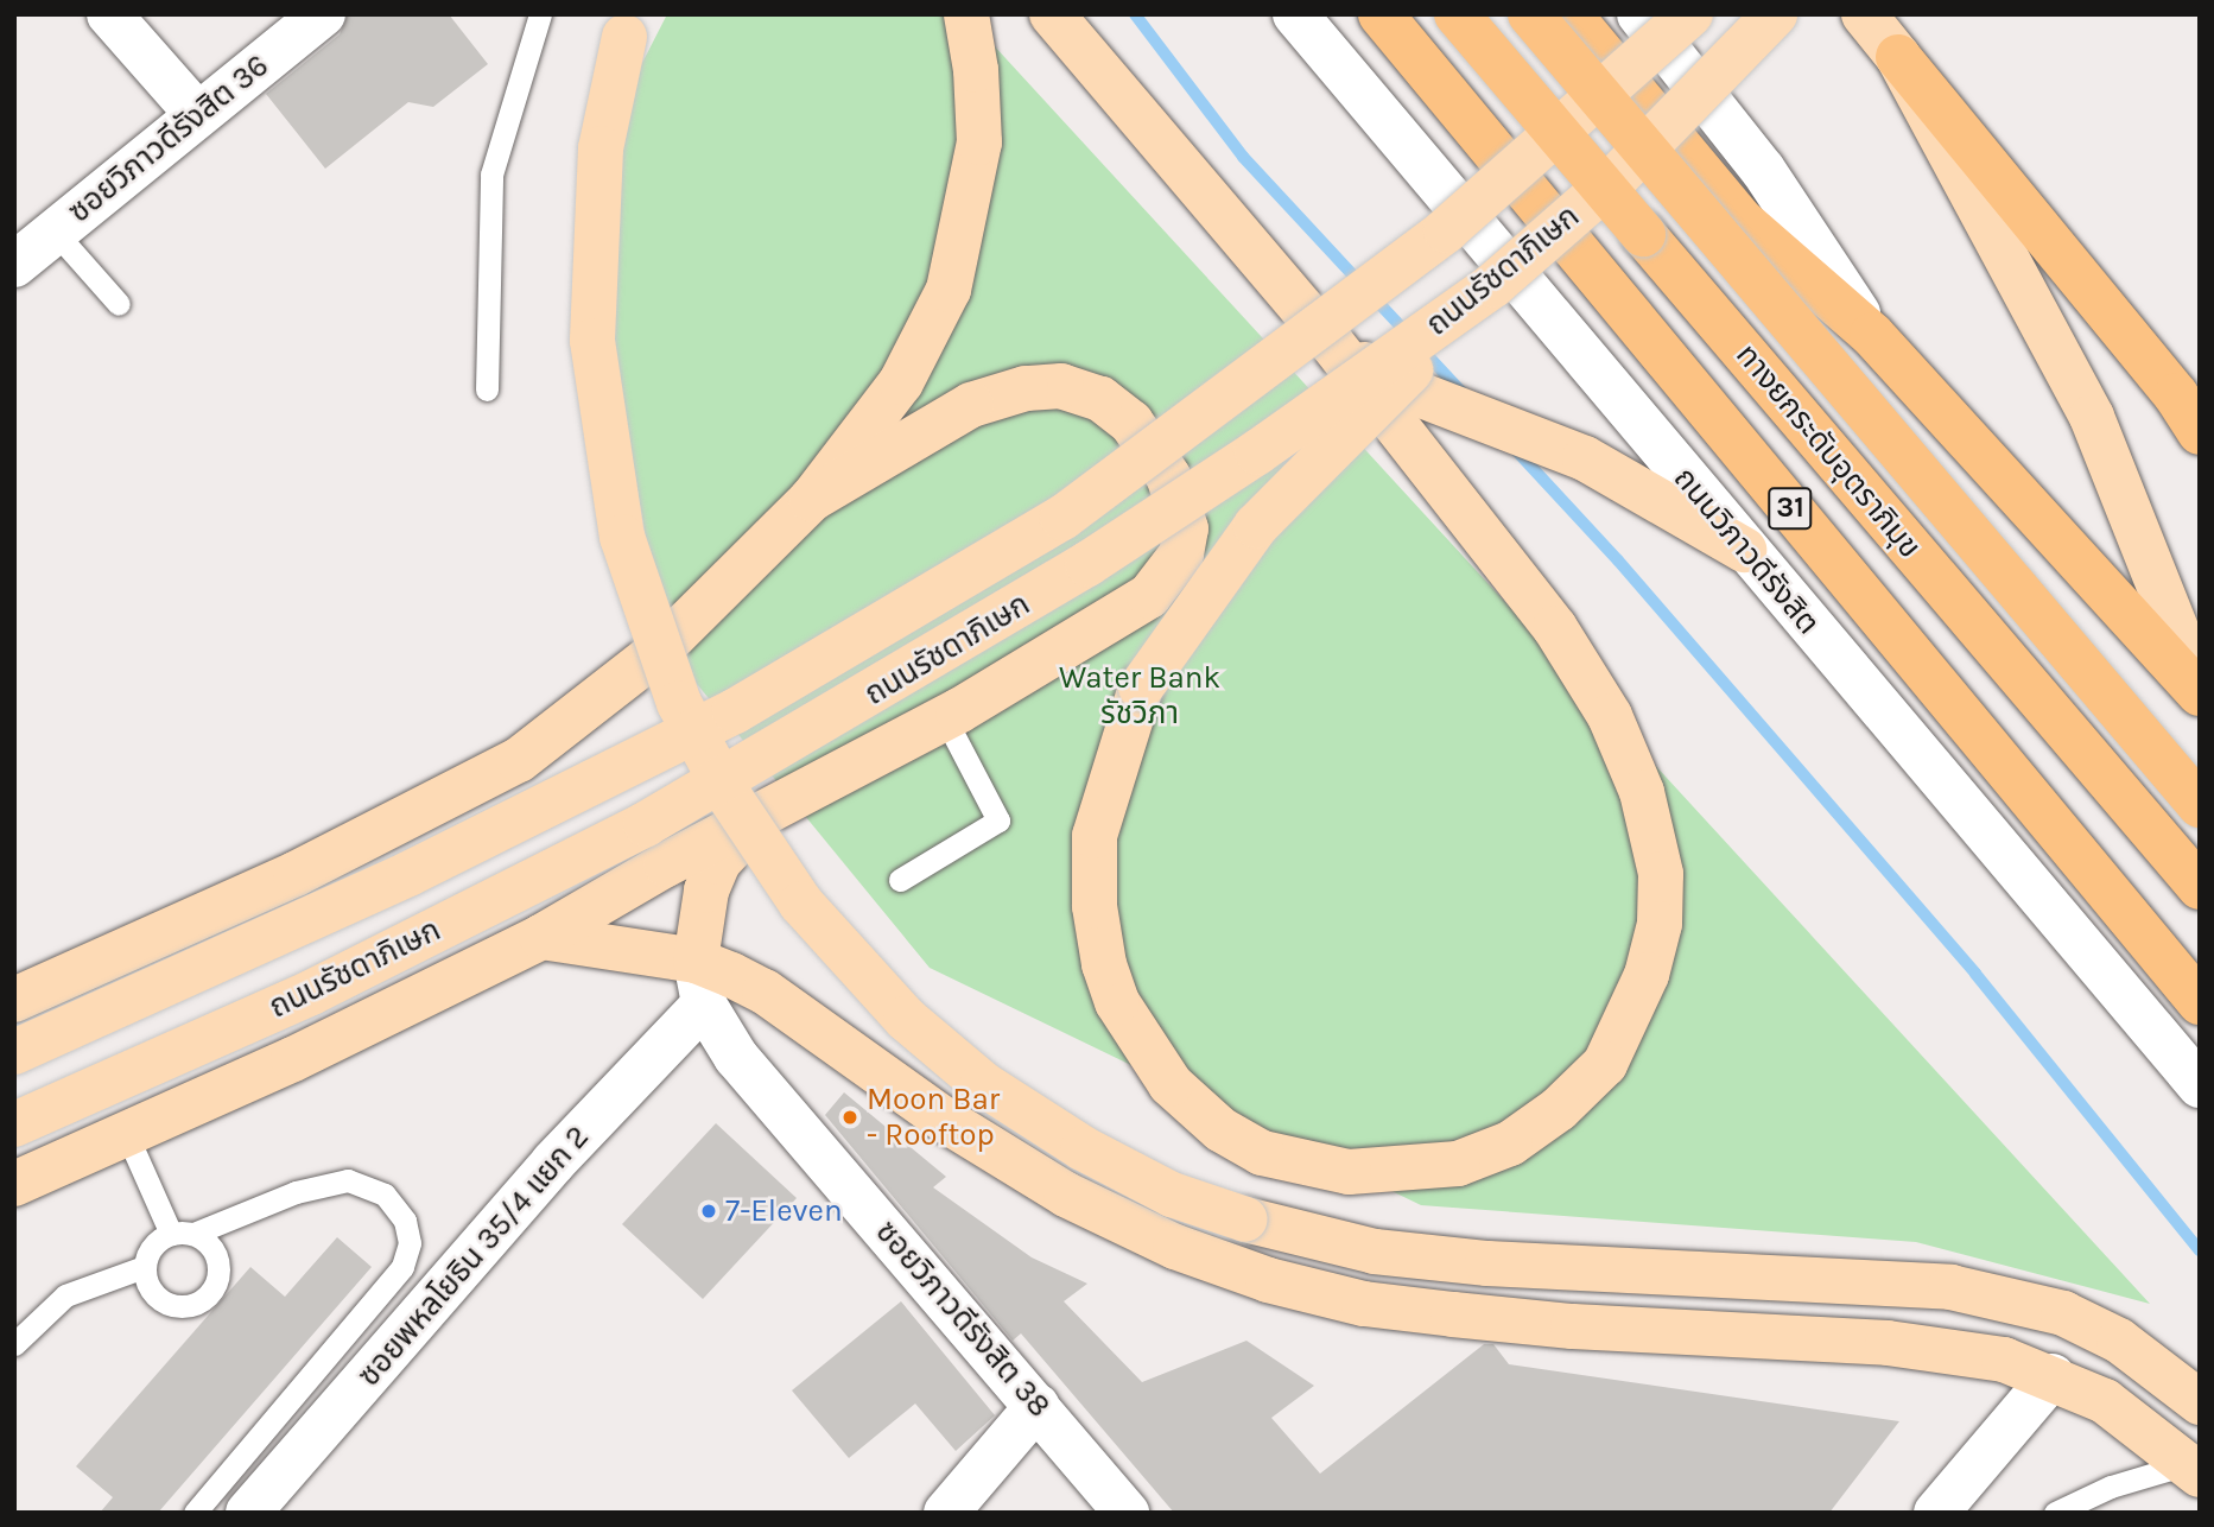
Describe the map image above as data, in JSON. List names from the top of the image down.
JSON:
{
  "streets": {
    "highway": ["ทางยกระดับอุตราภิมุข", "31", "ถนนวิภาวดีรังสิต"],
    "main road": ["ถนนรัชดาภิเษก"],
    "street": ["ซอยวิภาวดีรังสิต 36", "ซอยพหลโยธิน 35/4 แยก 2", "ซอยวิภาวดีรังสิต 38"]
  },
  "crossings": [
    ["ซอยพหลโยธิน 35/4 แยก 2", "ซอยวิภาวดีรังสิต 38"]
  ],
  "parks": ["Water Bank รัชวิภา"],
  "places": ["Moon Bar - Rooftop", "7-Eleven"]
}
